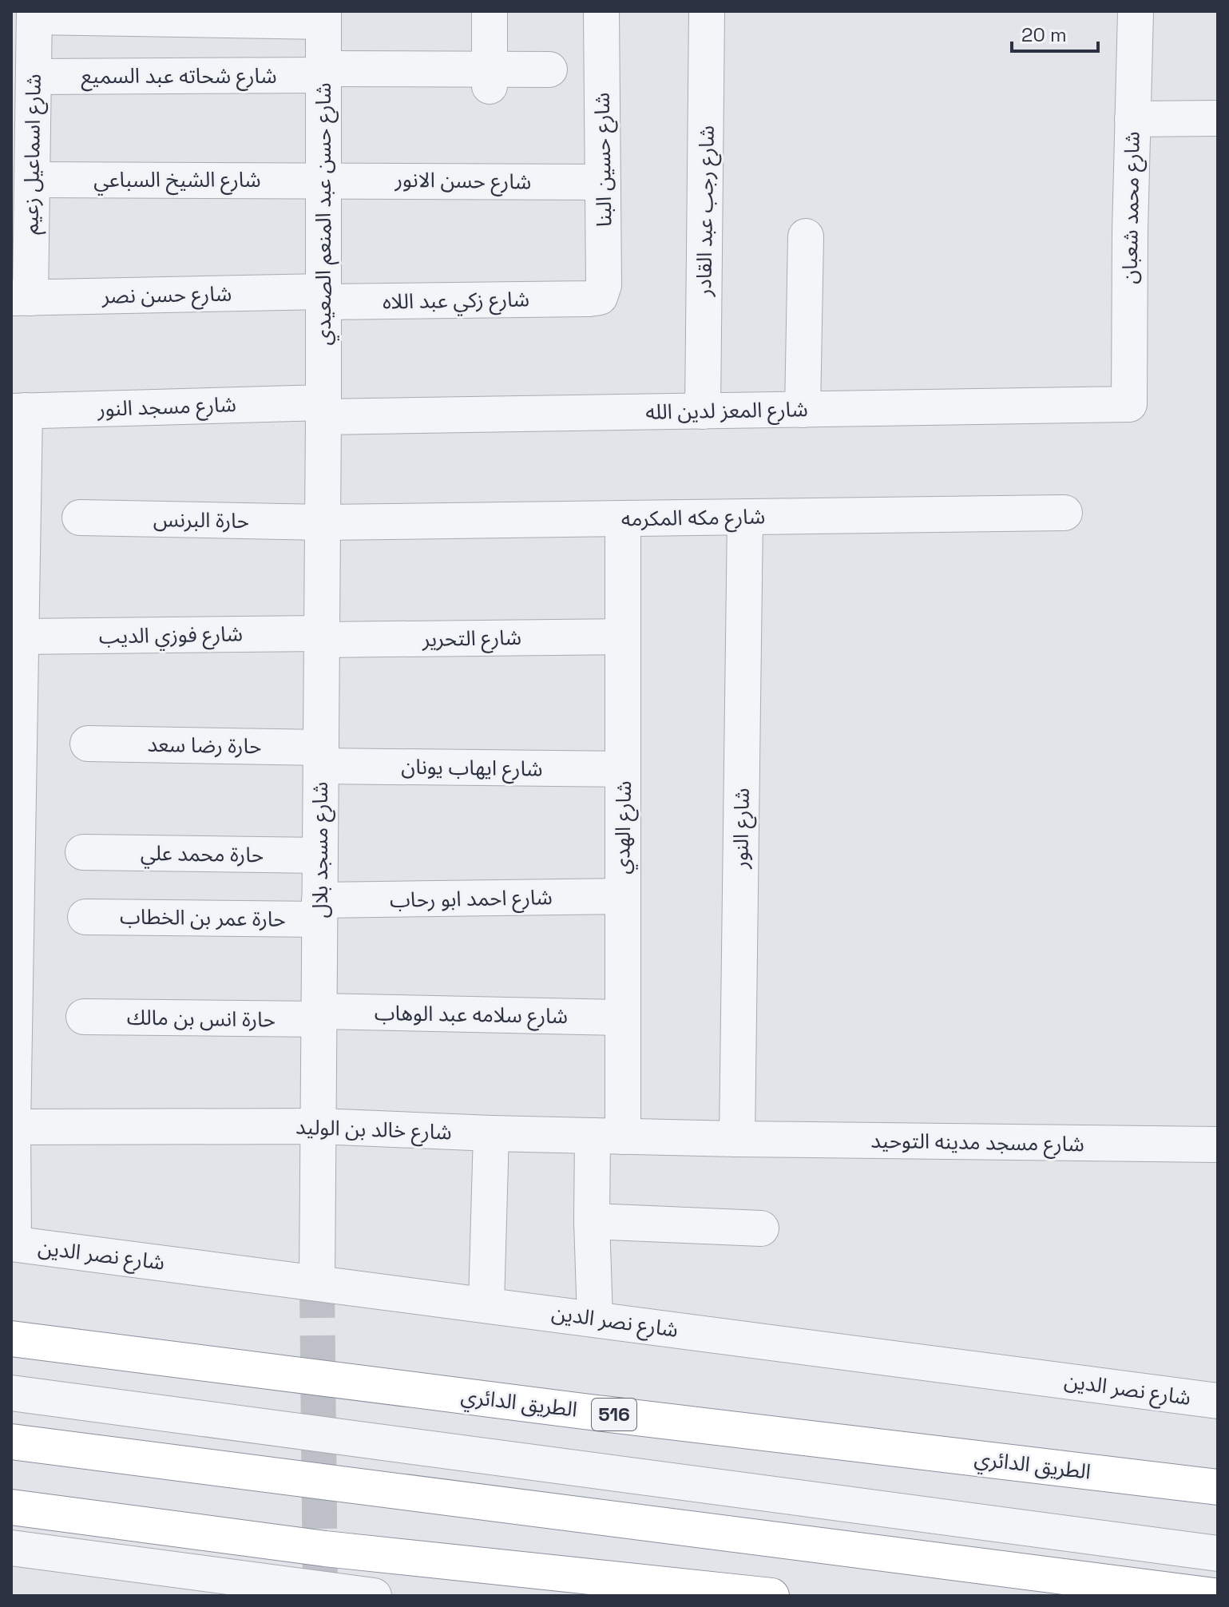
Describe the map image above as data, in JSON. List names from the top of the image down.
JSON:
{
  "streets": {
    "highway": ["الطريق الدائري", "516"],
    "street": [
      "شارع شحاته عبد السميع",
      "شارع اسماعيل زعيم",
      "شارع حسين البنا",
      "شارع الشيخ السباعي",
      "شارع حسن الانور",
      "شارع محمد شعبان",
      "شارع رجب عبد القادر",
      "شارع حسن عبد المنعم الصعيدي",
      "شارع حسن نصر",
      "شارع زكي عبد اللاه",
      "شارع مسجد النور",
      "شارع المعز لدين الله",
      "شارع مكه المكرمه",
      "حارة البرنس",
      "شارع فوزي الديب",
      "شارع التحرير",
      "حارة رضا سعد",
      "شارع ايهاب يونان",
      "شارع الهدي",
      "شارع النور",
      "شارع مسجد بلال",
      "حارة محمد علي",
      "شارع احمد ابو رحاب",
      "حارة عمر بن الخطاب",
      "شارع سلامه عبد الوهاب",
      "حارة انس بن مالك",
      "شارع خالد بن الوليد",
      "شارع مسجد مدينه التوحيد",
      "شارع نصر الدين"
    ]
  },
  "crossings": [
    ["شارع شحاته عبد السميع", "شارع اسماعيل زعيم"],
    ["شارع شحاته عبد السميع", "شارع حسن عبد المنعم الصعيدي"],
    ["شارع اسماعيل زعيم", "شارع الشيخ السباعي"],
    ["شارع اسماعيل زعيم", "شارع حسن نصر"],
    ["شارع حسين البنا", "شارع حسن الانور"],
    ["شارع حسين البنا", "شارع زكي عبد اللاه"],
    ["شارع الشيخ السباعي", "شارع حسن الانور"],
    ["شارع الشيخ السباعي", "شارع حسن عبد المنعم الصعيدي"],
    ["شارع حسن الانور", "شارع حسن عبد المنعم الصعيدي"],
    ["شارع محمد شعبان", "شارع المعز لدين الله"],
    ["شارع رجب عبد القادر", "شارع المعز لدين الله"],
    ["شارع حسن عبد المنعم الصعيدي", "شارع حسن نصر"],
    ["شارع حسن عبد المنعم الصعيدي", "شارع زكي عبد اللاه"],
    ["شارع حسن عبد المنعم الصعيدي", "شارع مسجد النور"],
    ["شارع حسن عبد المنعم الصعيدي", "شارع المعز لدين الله"],
    ["شارع حسن عبد المنعم الصعيدي", "شارع مسجد بلال"],
    ["شارع حسن نصر", "شارع زكي عبد اللاه"],
    ["شارع مسجد النور", "شارع المعز لدين الله"],
    ["شارع مسجد النور", "شارع مسجد بلال"],
    ["شارع المعز لدين الله", "شارع مسجد بلال"],
    ["شارع مكه المكرمه", "حارة البرنس"],
    ["شارع مكه المكرمه", "شارع الهدي"],
    ["شارع مكه المكرمه", "شارع النور"],
    ["شارع مكه المكرمه", "شارع مسجد بلال"],
    ["حارة البرنس", "شارع مسجد بلال"],
    ["شارع فوزي الديب", "شارع التحرير"],
    ["شارع فوزي الديب", "شارع مسجد بلال"],
    ["شارع التحرير", "شارع الهدي"],
    ["شارع التحرير", "شارع مسجد بلال"],
    ["حارة رضا سعد", "شارع ايهاب يونان"],
    ["حارة رضا سعد", "شارع مسجد بلال"],
    ["شارع ايهاب يونان", "شارع الهدي"],
    ["شارع ايهاب يونان", "شارع مسجد بلال"],
    ["شارع الهدي", "شارع احمد ابو رحاب"],
    ["شارع الهدي", "شارع سلامه عبد الوهاب"],
    ["شارع الهدي", "شارع خالد بن الوليد"],
    ["شارع الهدي", "شارع نصر الدين"],
    ["شارع النور", "شارع خالد بن الوليد"],
    ["شارع النور", "شارع مسجد مدينه التوحيد"],
    ["شارع مسجد بلال", "حارة محمد علي"],
    ["شارع مسجد بلال", "شارع احمد ابو رحاب"],
    ["شارع مسجد بلال", "حارة عمر بن الخطاب"],
    ["شارع مسجد بلال", "شارع سلامه عبد الوهاب"],
    ["شارع مسجد بلال", "حارة انس بن مالك"],
    ["شارع مسجد بلال", "شارع خالد بن الوليد"],
    ["شارع مسجد بلال", "شارع نصر الدين"],
    ["شارع احمد ابو رحاب", "حارة عمر بن الخطاب"],
    ["شارع سلامه عبد الوهاب", "حارة انس بن مالك"],
    ["شارع خالد بن الوليد", "شارع مسجد مدينه التوحيد"]
  ],
  "scale_bar": "20 m"
}
